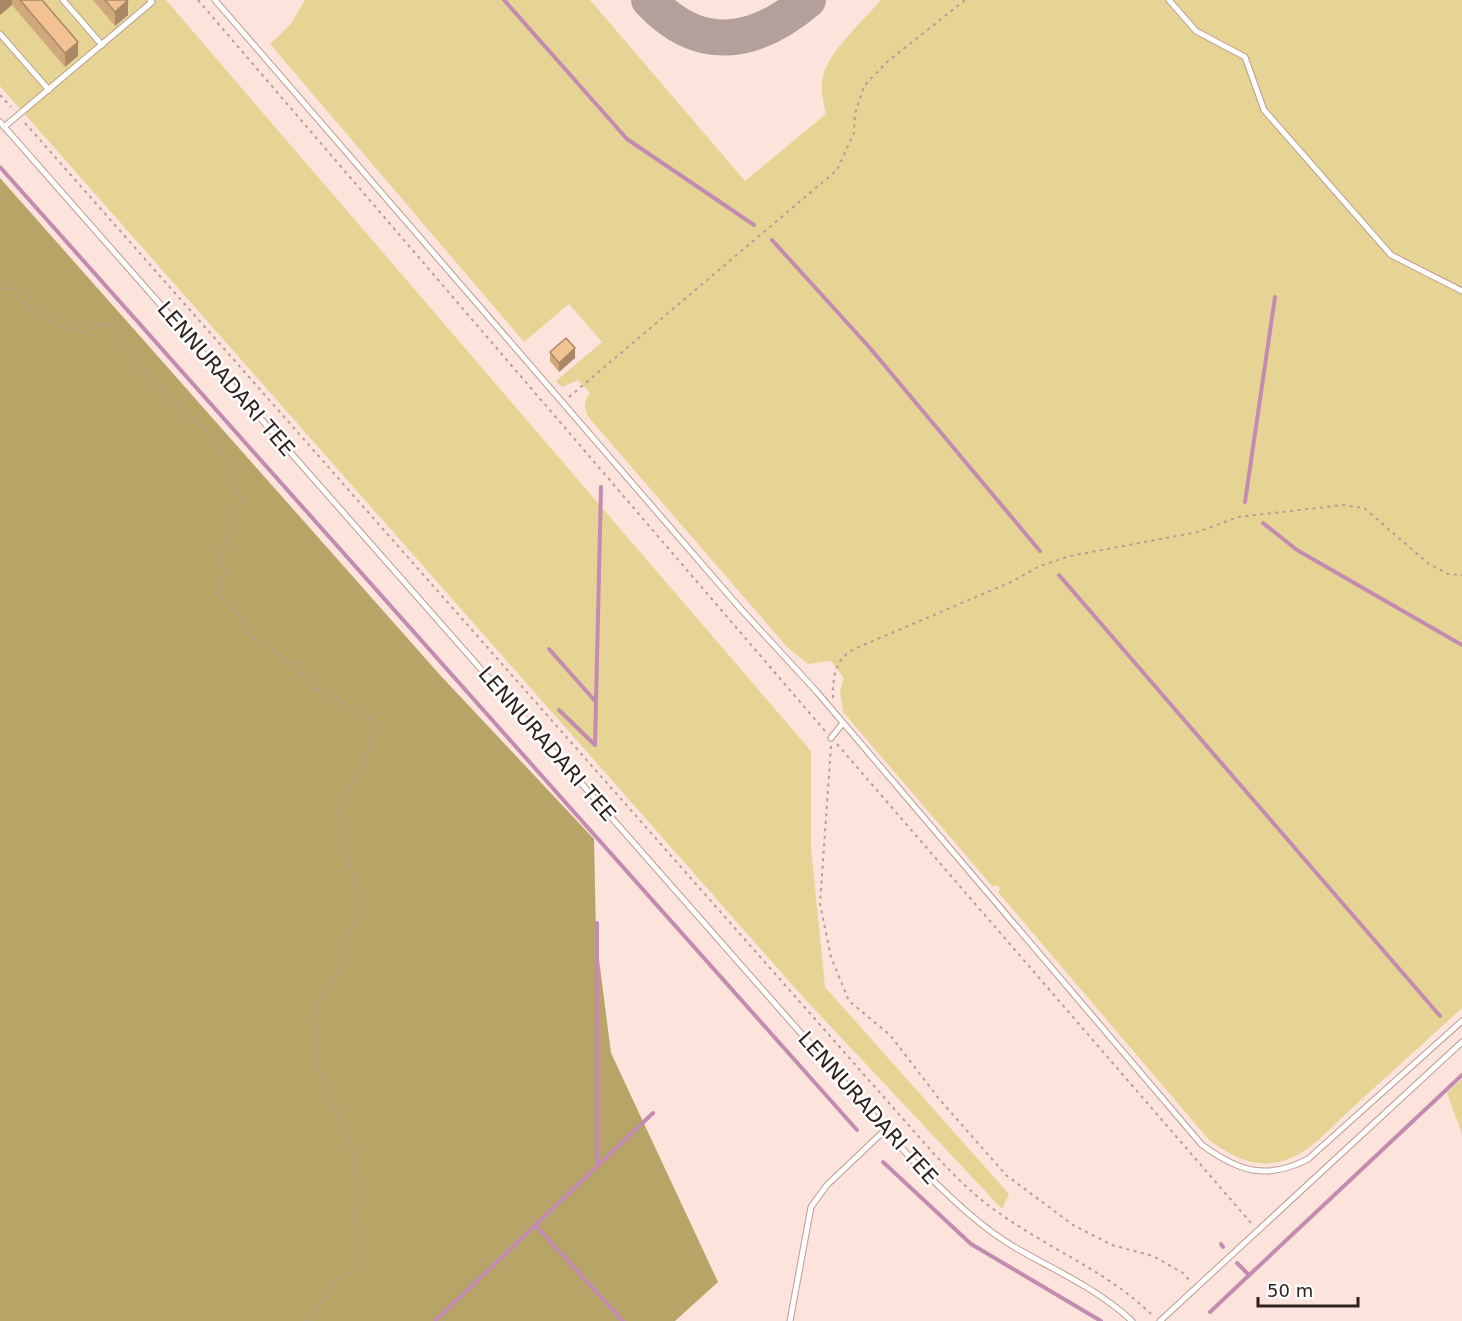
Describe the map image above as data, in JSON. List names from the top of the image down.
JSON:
{
  "streets": {
    "lane": ["LENNURADARI TEE"]
  },
  "scale_bar": "50 m"
}
